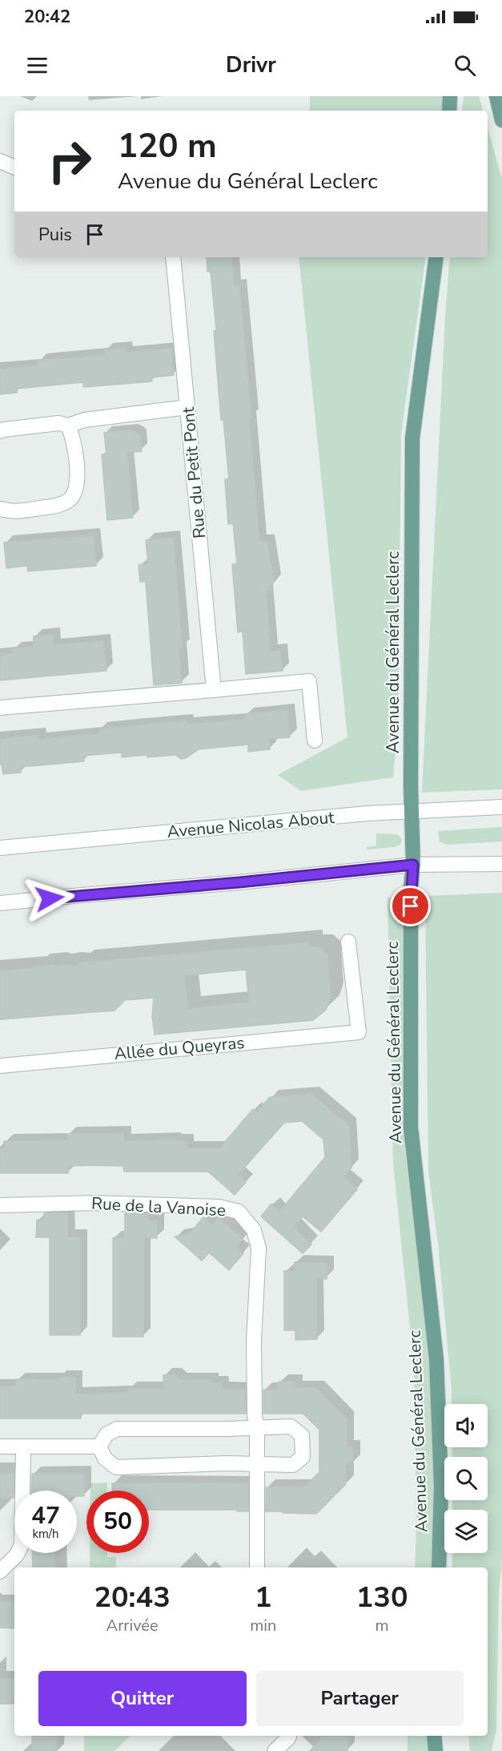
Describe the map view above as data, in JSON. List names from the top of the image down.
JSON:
{
  "streets": {
    "main road": ["Avenue du Général Leclerc"],
    "street": [
      "Rue du Petit Pont",
      "Avenue Nicolas About",
      "Allée du Queyras",
      "Rue de la Vanoise"
    ]
  },
  "crossings": [
    ["Avenue du Général Leclerc", "Avenue Nicolas About"]
  ],
  "page": {
    "status": "20:42",
    "header": "Drivr",
    "turn": ["120 m", "Avenue du Général Leclerc"],
    "then": "Puis",
    "speed": "47 km/h",
    "limit": "50",
    "eta": [
      "20:43",
      "Arrivée",
      "1",
      "min",
      "130",
      "m"
    ],
    "buttons": ["Quitter", "Partager"]
  }
}
